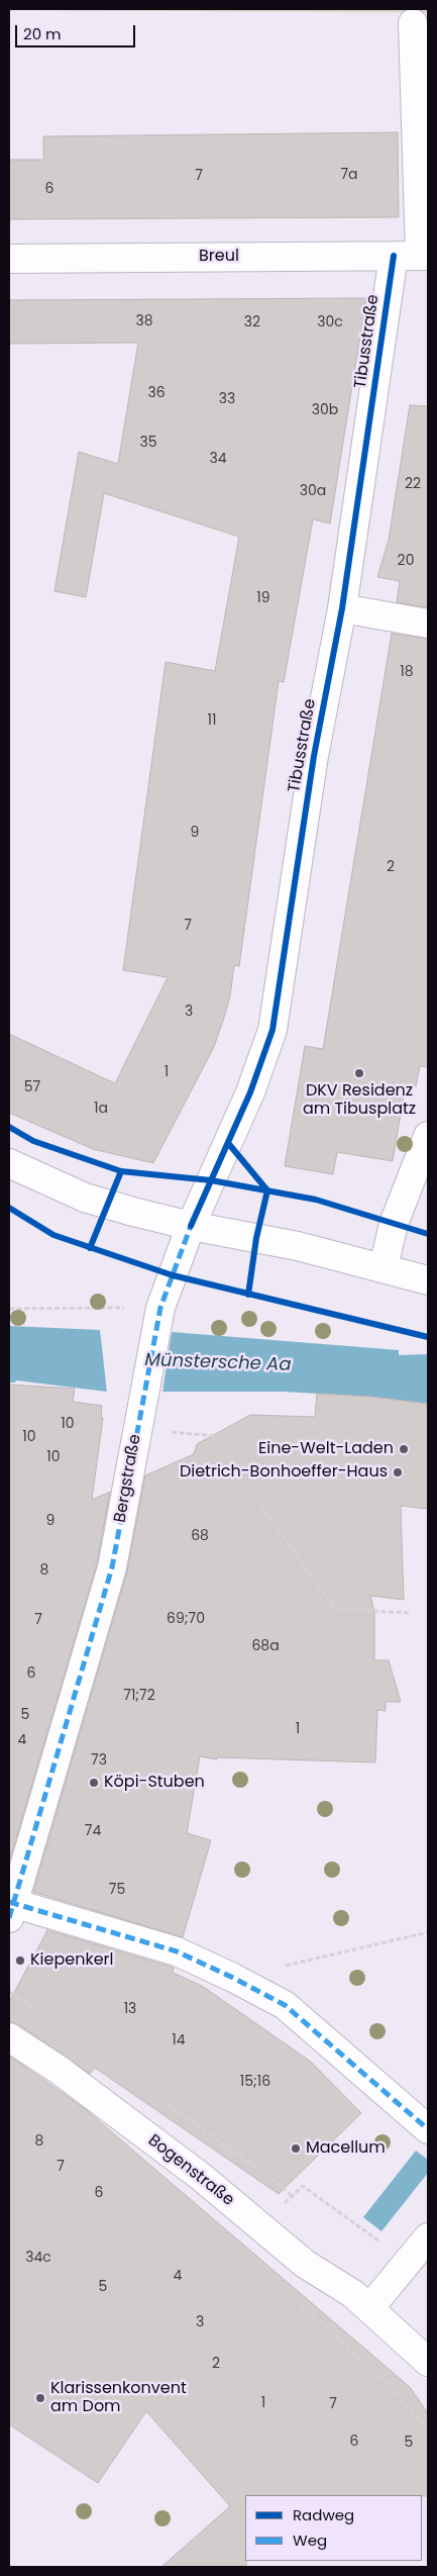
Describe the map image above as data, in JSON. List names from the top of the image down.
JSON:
{
  "streets": {
    "street": [
      "Breul",
      "Tibusstraße",
      "Bergstraße",
      "Bogenstraße"
    ]
  },
  "crossings": [
    ["Breul", "Tibusstraße"],
    ["Tibusstraße", "Bergstraße"]
  ],
  "water": ["Münstersche Aa"],
  "places": [
    "DKV Residenz am Tibusplatz",
    "Eine-Welt-Laden",
    "Dietrich-Bonhoeffer-Haus",
    "Köpi-Stuben",
    "Kiepenkerl",
    "Macellum",
    "Klarissenkonvent am Dom"
  ],
  "house_numbers": [
    "7a",
    "7",
    "6",
    "38",
    "32",
    "30c",
    "36",
    "33",
    "30b",
    "35",
    "34",
    "22",
    "30a",
    "20",
    "19",
    "18",
    "11",
    "9",
    "2",
    "7",
    "3",
    "1",
    "57",
    "1a",
    "10",
    "10",
    "10",
    "9",
    "68",
    "8",
    "69;70",
    "7",
    "68a",
    "6",
    "71;72",
    "5",
    "1",
    "4",
    "73",
    "74",
    "75",
    "13",
    "14",
    "15;16",
    "8",
    "7",
    "6",
    "34c",
    "4",
    "5",
    "3",
    "2",
    "1",
    "7",
    "6",
    "5"
  ],
  "legend": ["Radweg", "Weg"],
  "scale_bar": "20 m"
}
